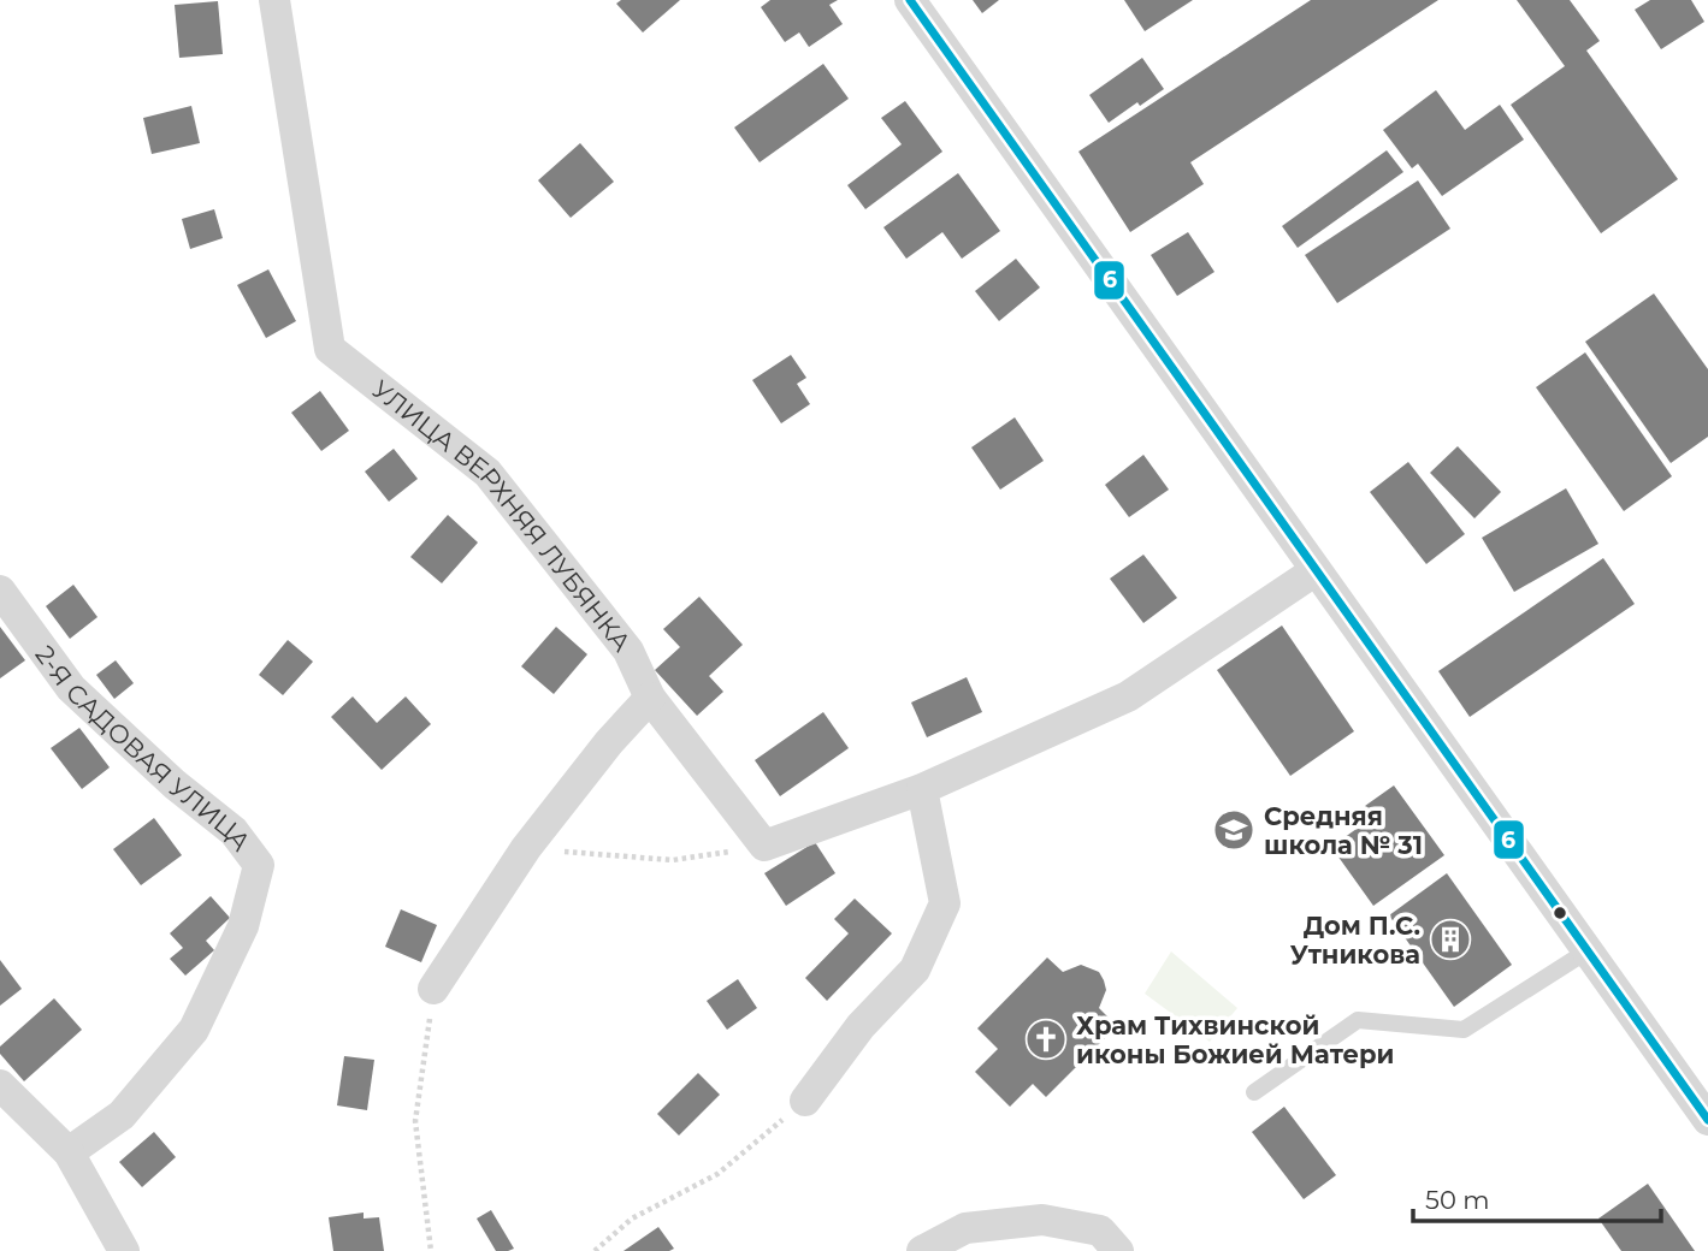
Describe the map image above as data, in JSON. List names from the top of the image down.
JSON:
{
  "streets": {
    "street": ["УЛИЦА ВЕРХНЯЯ ЛУБЯНКА", "2-Я САДОВАЯ УЛИЦА"]
  },
  "places": {
    "school or university": ["Средняя школа № 31"],
    "building": ["Дом П.С. Утникова"],
    "church": ["Храм Тихвинской иконы Божией Матери"]
  },
  "lines": ["transit line 6"],
  "scale_bar": "50 m"
}
